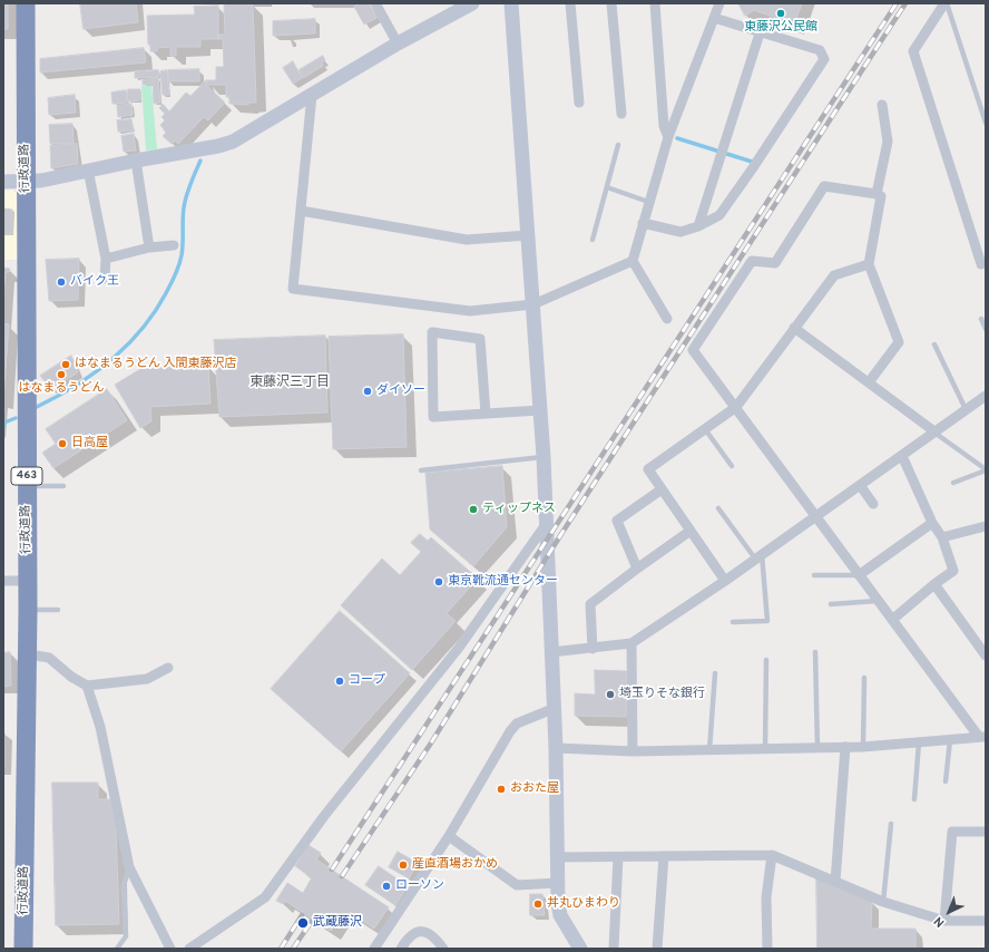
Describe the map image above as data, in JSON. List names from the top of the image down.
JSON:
{
  "streets": {
    "highway": ["行政道路", "463"]
  },
  "districts": ["東藤沢三丁目"],
  "places": [
    "東藤沢公民館",
    "バイク王",
    "はなまるうどん 入間東藤沢店",
    "はなまるうどん",
    "ダイソー",
    "日高屋",
    "ティップネス",
    "東京靴流通センター",
    "コープ",
    "埼玉りそな銀行",
    "おおた屋",
    "産直酒場おかめ",
    "ローソン",
    "丼丸ひまわり",
    "武蔵藤沢"
  ],
  "north": "bottom left"
}
